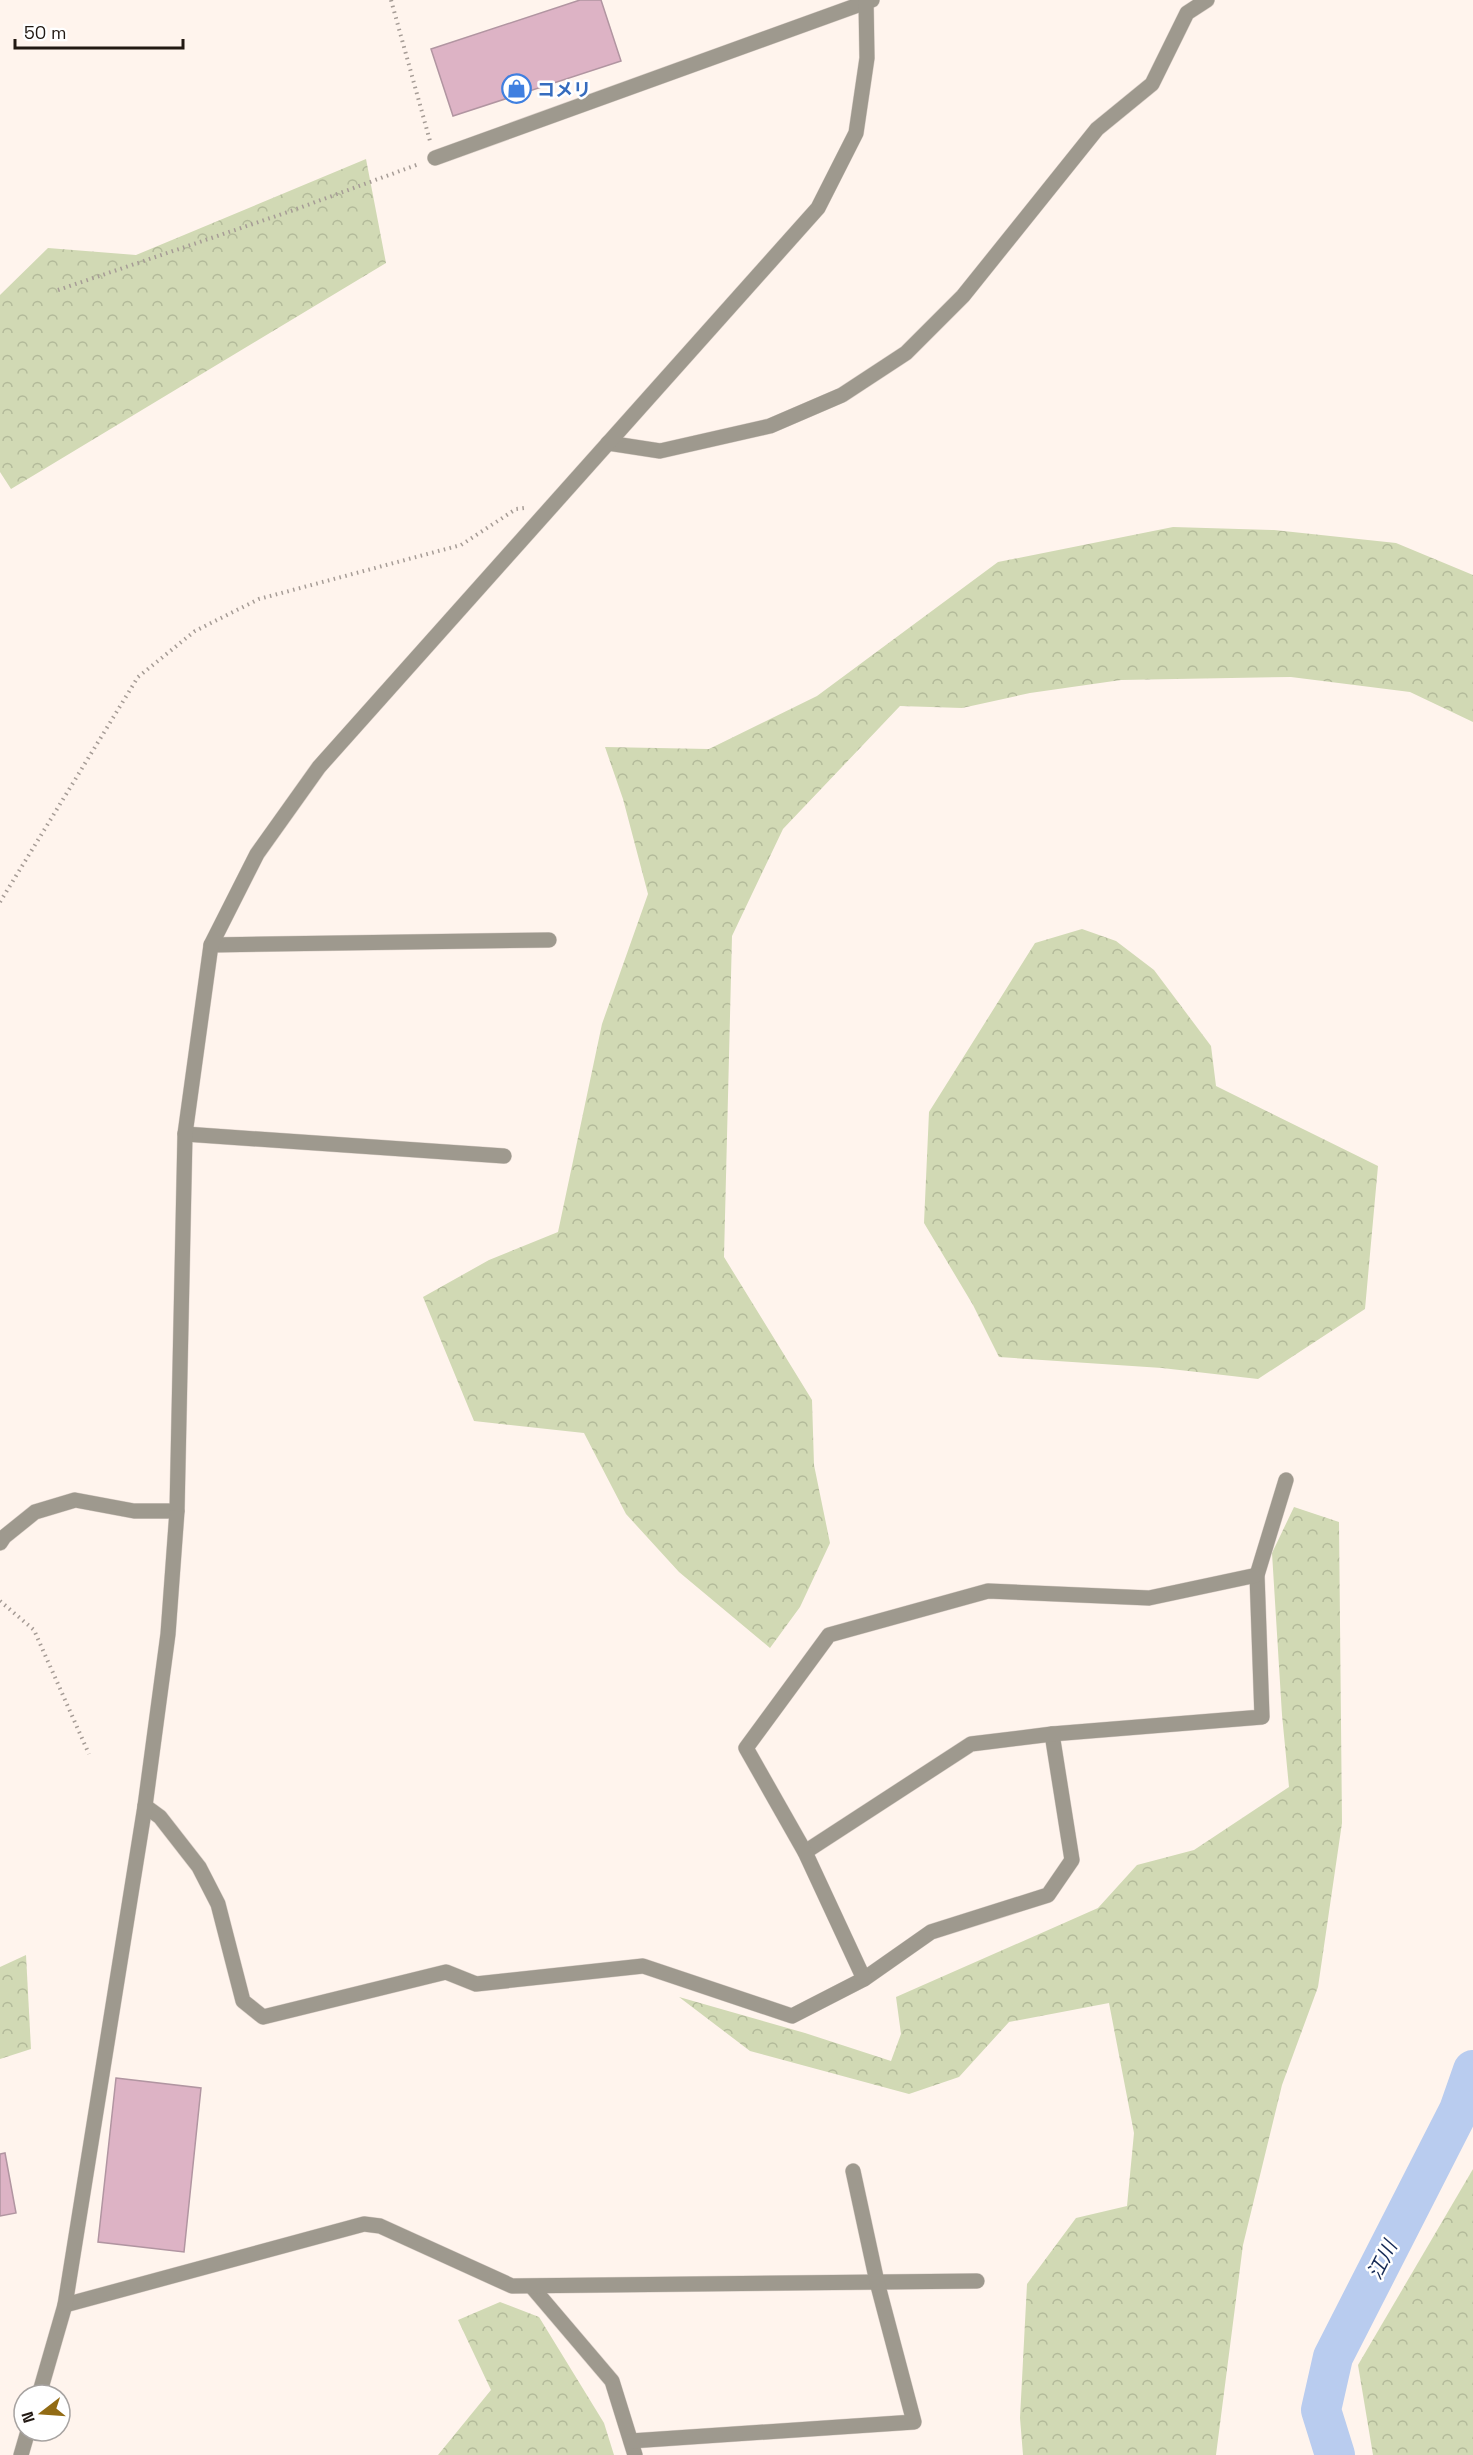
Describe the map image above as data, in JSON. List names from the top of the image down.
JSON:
{
  "water": ["江川"],
  "places": {
    "shop": ["コメリ"]
  },
  "scale_bar": "50 m",
  "north": "left"
}
